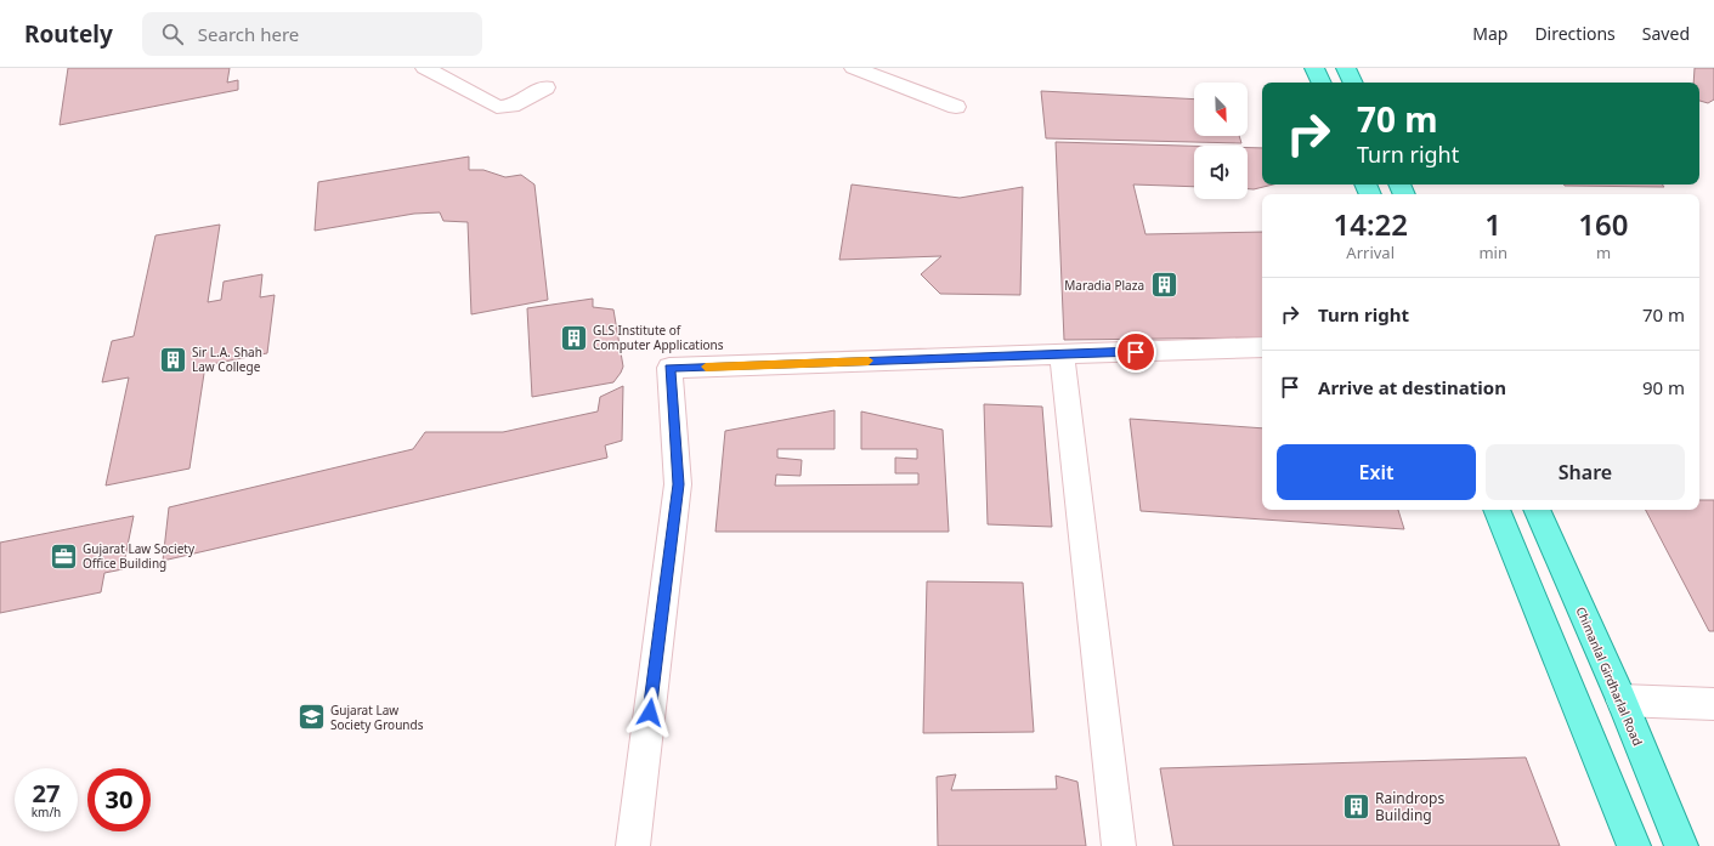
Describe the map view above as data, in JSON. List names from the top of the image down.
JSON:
{
  "streets": {
    "main road": ["Chimanlal Girdharlal Road"]
  },
  "places": {
    "building": [
      "Maradia Plaza",
      "GLS Institute of Computer Applications",
      "Sir L.A. Shah Law College",
      "Raindrops Building"
    ],
    "office": ["Gujarat Law Society Office Building"],
    "school or university": ["Gujarat Law Society Grounds"]
  },
  "north": "bottom right",
  "page": {
    "header": "Routely",
    "search": "Search here",
    "nav": ["Map", "Directions", "Saved"],
    "turn": ["70 m", "Turn right"],
    "eta": [
      "14:22",
      "Arrival",
      "1",
      "min",
      "160",
      "m"
    ],
    "list": [
      {
        "name": "Turn right",
        "value": "70 m"
      },
      {
        "name": "Arrive at destination",
        "value": "90 m"
      }
    ],
    "buttons": ["Exit", "Share"],
    "speed": "27 km/h",
    "limit": "30"
  }
}
